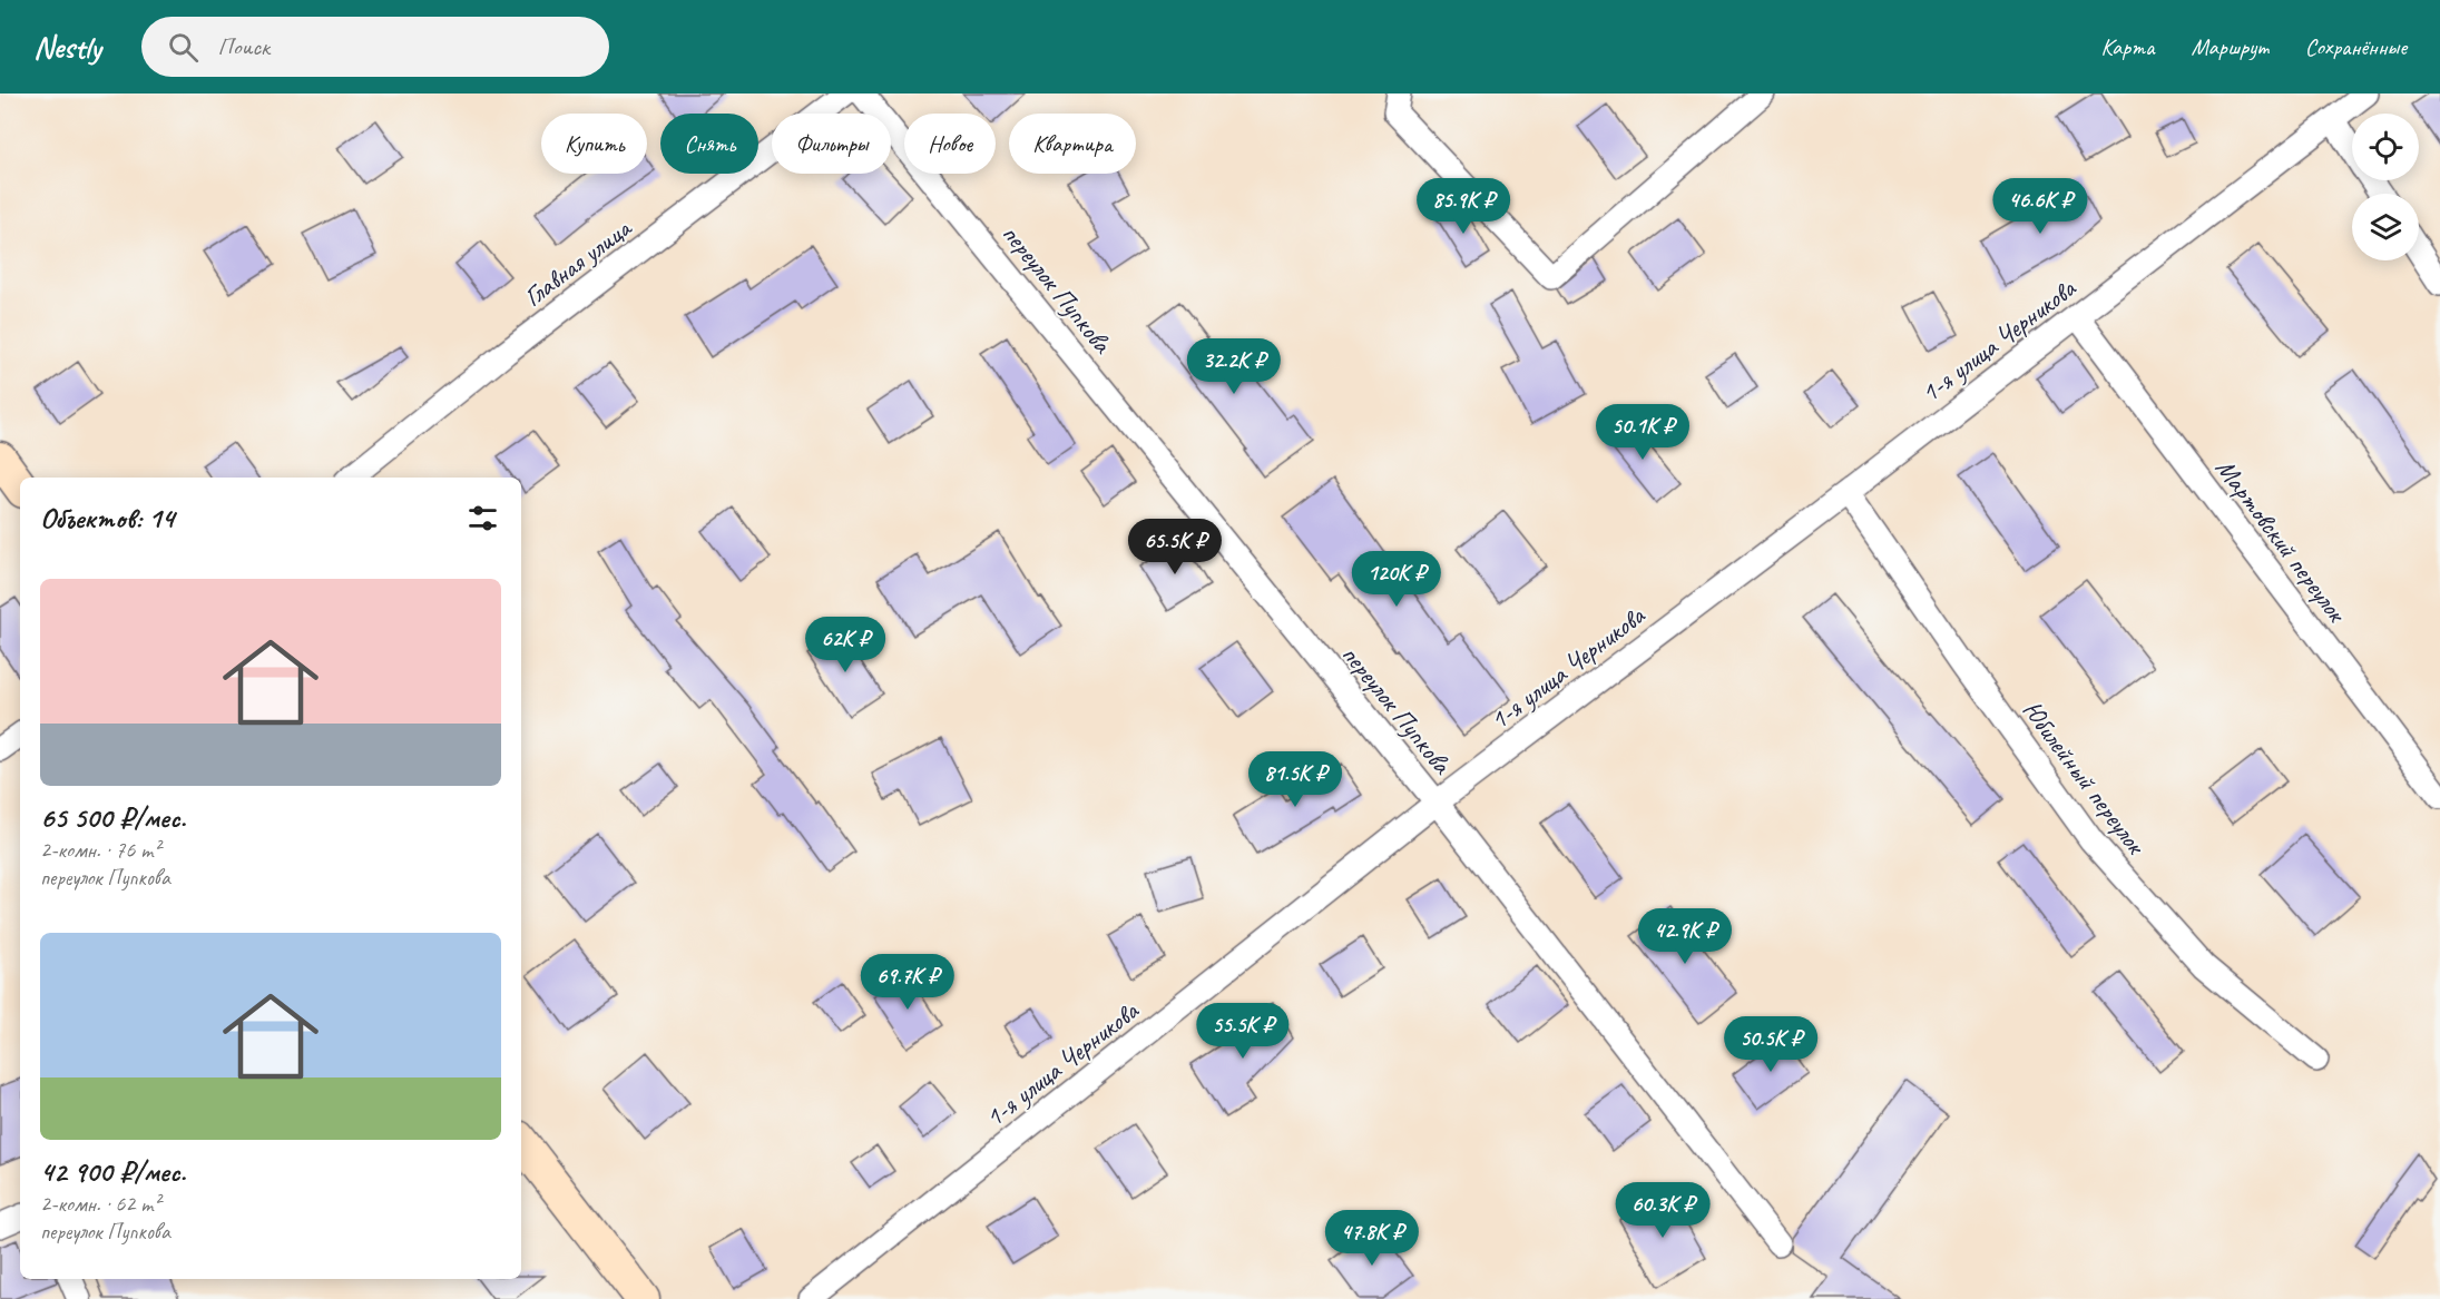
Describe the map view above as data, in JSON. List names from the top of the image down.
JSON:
{
  "streets": {
    "street": [
      "Главная улица",
      "переулок Пупкова",
      "1-я улица Черникова",
      "Мартовский переулок",
      "Юбилейный переулок"
    ]
  },
  "crossings": [
    ["переулок Пупкова", "1-я улица Черникова"],
    ["1-я улица Черникова", "Мартовский переулок"],
    ["1-я улица Черникова", "Юбилейный переулок"]
  ],
  "page": {
    "header": "Nestly",
    "search": "Поиск",
    "nav": ["Карта", "Маршрут", "Сохранённые"],
    "chip": [
      "Купить",
      "Снять",
      "Фильтры",
      "Новое",
      "Квартира"
    ],
    "price": [
      "85.9K ₽",
      "46.6K ₽",
      "32.2K ₽",
      "50.1K ₽",
      "65.5K ₽",
      "120K ₽",
      "62K ₽",
      "81.5K ₽",
      "42.9K ₽",
      "69.7K ₽",
      "55.5K ₽",
      "50.5K ₽",
      "60.3K ₽",
      "47.8K ₽"
    ],
    "heading": "Объектов: 14",
    "list": [
      {
        "name": "65 500 ₽/мес.",
        "note": "2-комн. · 76 m² · переулок Пупкова"
      },
      {
        "name": "42 900 ₽/мес.",
        "note": "2-комн. · 62 m² · переулок Пупкова"
      }
    ]
  }
}
